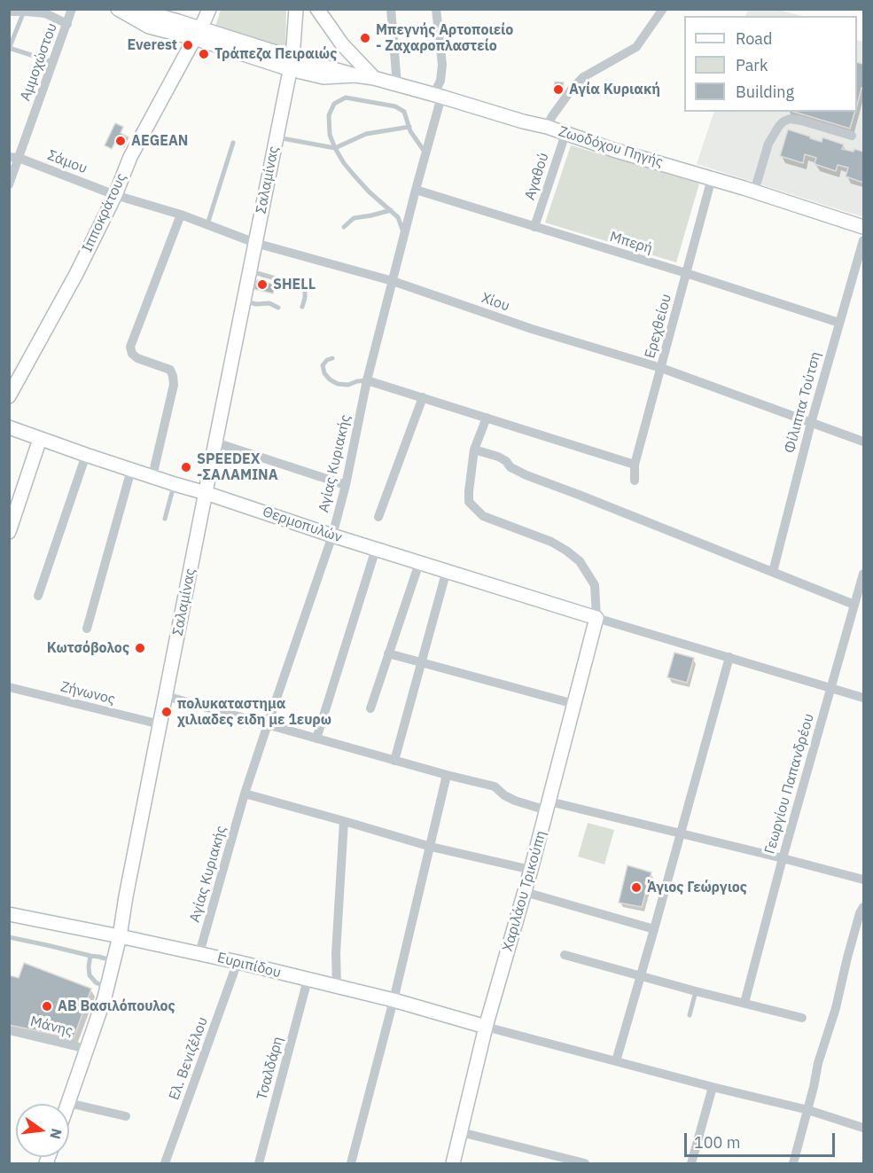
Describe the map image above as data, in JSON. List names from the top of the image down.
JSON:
{
  "streets": {
    "street": [
      "Αμμοχώστου",
      "Ζωοδόχου Πηγής",
      "Σάμου",
      "Αγαθού",
      "Σαλαμίνας",
      "Ιπποκράτους",
      "Μπερή",
      "Χίου",
      "Ερεχθείου",
      "Φίλιππα Τούτση",
      "Αγίας Κυριακής",
      "Θερμοπυλών",
      "Ζήνωνος",
      "Γεωργίου Παπανδρέου",
      "Χαριλάου Τρικούπη",
      "Ευριπίδου",
      "Μάνης",
      "Ελ. Βενιζέλου",
      "Τσαλδάρη"
    ]
  },
  "crossings": [
    ["Αμμοχώστου", "Σάμου"],
    ["Ζωοδόχου Πηγής", "Αγαθού"],
    ["Ζωοδόχου Πηγής", "Σαλαμίνας"],
    ["Ζωοδόχου Πηγής", "Ιπποκράτους"],
    ["Ζωοδόχου Πηγής", "Ερεχθείου"],
    ["Ζωοδόχου Πηγής", "Αγίας Κυριακής"],
    ["Σάμου", "Ιπποκράτους"],
    ["Σάμου", "Χίου"],
    ["Αγαθού", "Μπερή"],
    ["Σαλαμίνας", "Χίου"],
    ["Σαλαμίνας", "Θερμοπυλών"],
    ["Σαλαμίνας", "Ζήνωνος"],
    ["Σαλαμίνας", "Ευριπίδου"],
    ["Σαλαμίνας", "Μάνης"],
    ["Ιπποκράτους", "Χίου"],
    ["Μπερή", "Ερεχθείου"],
    ["Μπερή", "Φίλιππα Τούτση"],
    ["Μπερή", "Αγίας Κυριακής"],
    ["Χίου", "Ερεχθείου"],
    ["Χίου", "Φίλιππα Τούτση"],
    ["Χίου", "Αγίας Κυριακής"],
    ["Αγίας Κυριακής", "Θερμοπυλών"],
    ["Αγίας Κυριακής", "Ευριπίδου"],
    ["Θερμοπυλών", "Χαριλάου Τρικούπη"],
    ["Χαριλάου Τρικούπη", "Ευριπίδου"],
    ["Ευριπίδου", "Ελ. Βενιζέλου"],
    ["Ευριπίδου", "Τσαλδάρη"]
  ],
  "places": [
    "Μπεγνής Αρτοποιείο - Ζαχαροπλαστείο",
    "Everest",
    "Τράπεζα Πειραιώς",
    "Αγία Κυριακή",
    "AEGEAN",
    "SHELL",
    "SPEEDEX -ΣΑΛΑΜΙΝΑ",
    "Κωτσόβολος",
    "πολυκαταστημα χιλιαδες ειδη με 1ευρω",
    "Άγιος Γεώργιος",
    "ΑΒ Βασιλόπουλος"
  ],
  "legend": ["Road", "Park", "Building"],
  "scale_bar": "100 m",
  "north": "right"
}
